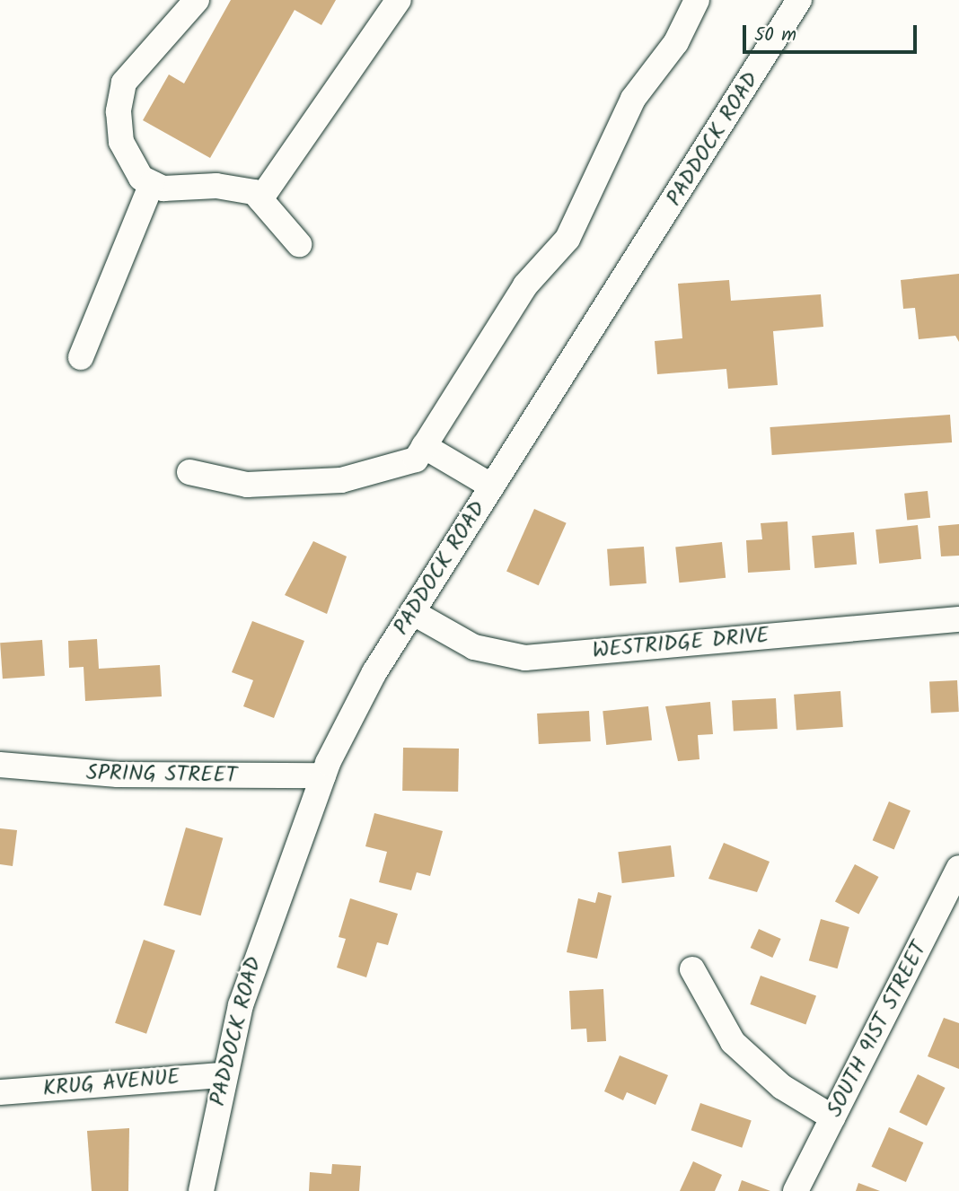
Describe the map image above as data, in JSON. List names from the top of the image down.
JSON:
{
  "streets": {
    "street": [
      "PADDOCK ROAD",
      "WESTRIDGE DRIVE",
      "SPRING STREET",
      "SOUTH 91ST STREET",
      "KRUG AVENUE"
    ]
  },
  "crossings": [
    ["PADDOCK ROAD", "WESTRIDGE DRIVE"],
    ["PADDOCK ROAD", "SPRING STREET"],
    ["PADDOCK ROAD", "KRUG AVENUE"]
  ],
  "scale_bar": "50 m"
}
